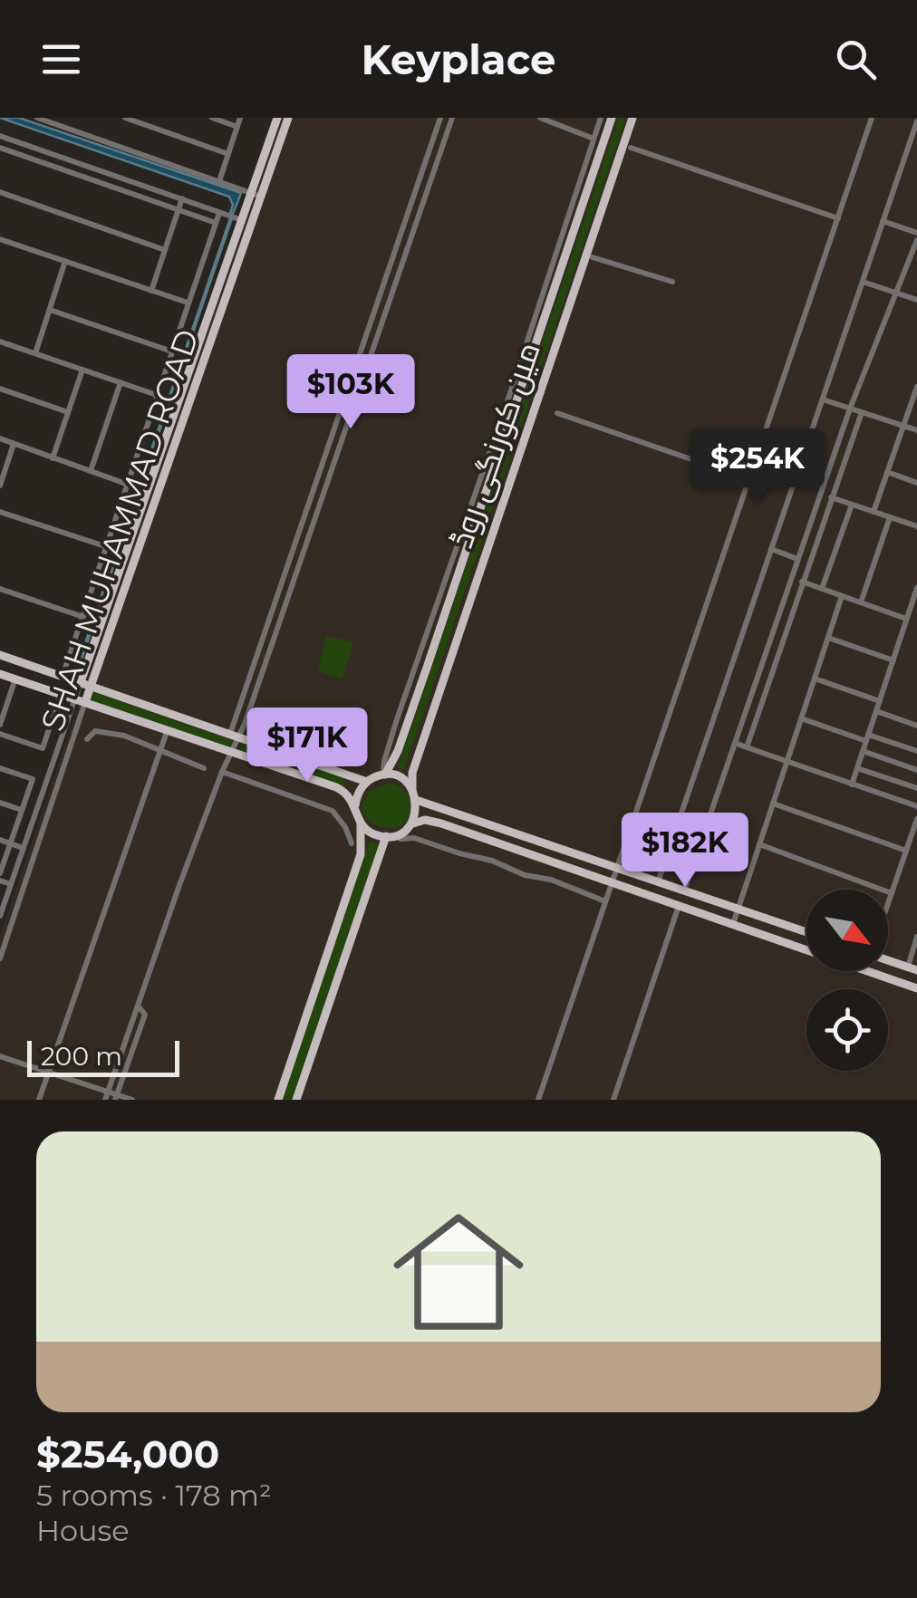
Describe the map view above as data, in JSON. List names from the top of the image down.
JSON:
{
  "streets": {
    "main road": ["مین کورنگی روڈ", "SHAH MUHAMMAD ROAD"]
  },
  "scale_bar": "200 m",
  "north": "bottom right",
  "page": {
    "header": "Keyplace",
    "price": [
      "$103K",
      "$254K",
      "$171K",
      "$182K"
    ],
    "scale": "200 m",
    "list": [
      {
        "name": "$254,000",
        "note": "5 rooms · 178 m² · House"
      }
    ]
  }
}
